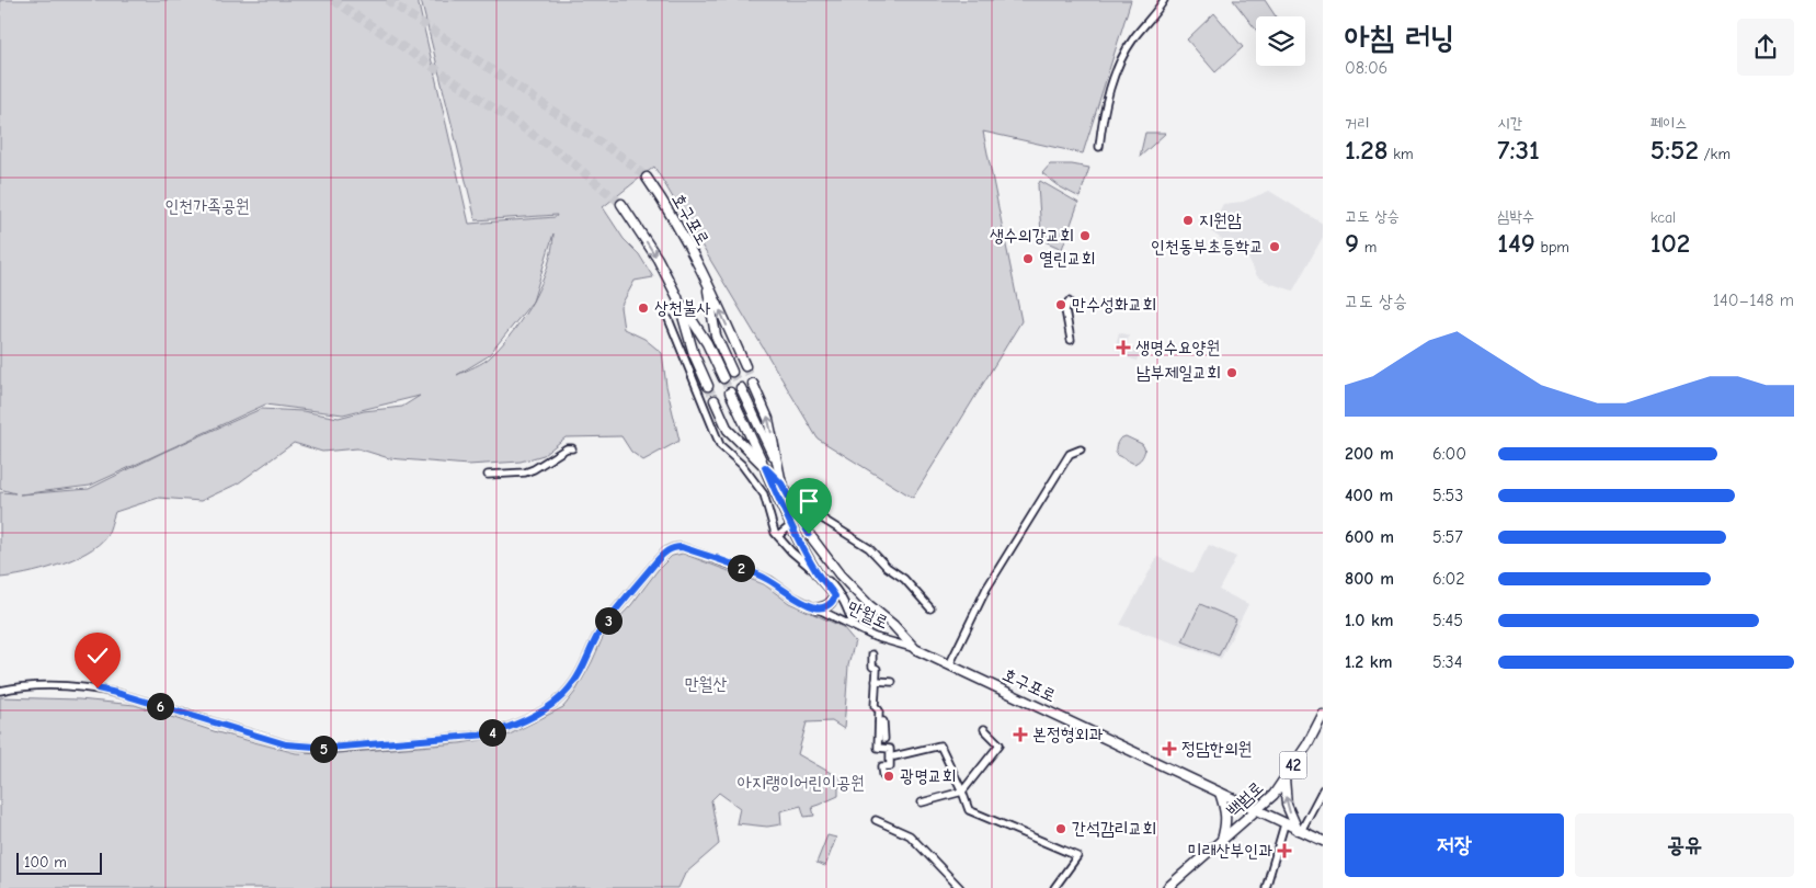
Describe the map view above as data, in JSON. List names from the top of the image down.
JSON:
{
  "streets": {
    "main road": ["호구포로", "42", "백범로"],
    "street": ["만월로"]
  },
  "crossings": [
    ["호구포로", "만월로"],
    ["호구포로", "백범로"]
  ],
  "parks": ["인천가족공원", "만월산", "아지랭이어린이공원"],
  "places": {
    "other": [
      "지원암",
      "생수의강교회",
      "인천동부초등학교",
      "열린교회",
      "만수성화교회",
      "상천불사",
      "남부제일교회",
      "광명교회",
      "간석감리교회"
    ],
    "health": [
      "생명수요양원",
      "본정형외과",
      "정담한의원",
      "미래산부인과"
    ]
  },
  "scale_bar": "100 m",
  "page": {
    "heading": ["아침 러닝", "08:06"],
    "stats": [
      ["거리", "1.28 km"],
      ["시간", "7:31"],
      ["페이스", "5:52 /km"],
      ["고도 상승", "9 m"],
      ["심박수", "149 bpm"],
      ["kcal", "102"]
    ],
    "chart": ["고도 상승", "140–148 m"],
    "list": [
      {
        "name": "200 m",
        "note": "6:00"
      },
      {
        "name": "400 m",
        "note": "5:53"
      },
      {
        "name": "600 m",
        "note": "5:57"
      },
      {
        "name": "800 m",
        "note": "6:02"
      },
      {
        "name": "1.0 km",
        "note": "5:45"
      },
      {
        "name": "1.2 km",
        "note": "5:34"
      }
    ],
    "pins": [
      "2",
      "3",
      "6",
      "4",
      "5"
    ],
    "buttons": ["저장", "공유"],
    "scale": "100 m"
  }
}
